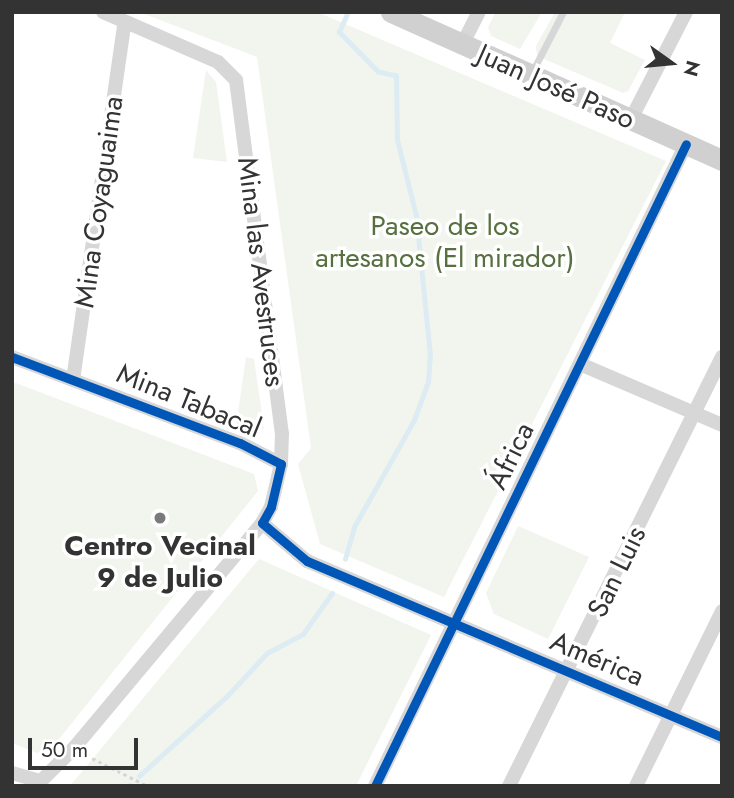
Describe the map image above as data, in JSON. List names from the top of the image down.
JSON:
{
  "streets": {
    "main road": ["Juan José Paso"],
    "street": [
      "Mina Coyaguaima",
      "Mina las Avestruces",
      "Mina Tabacal",
      "África",
      "San Luis",
      "América"
    ]
  },
  "crossings": [
    ["Juan José Paso", "África"],
    ["Mina Coyaguaima", "Mina las Avestruces"],
    ["Mina Coyaguaima", "Mina Tabacal"],
    ["Mina las Avestruces", "Mina Tabacal"],
    ["África", "América"],
    ["San Luis", "América"]
  ],
  "parks": ["Paseo de los artesanos (El mirador)"],
  "places": ["Centro Vecinal 9 de Julio"],
  "scale_bar": "50 m",
  "north": "right"
}
